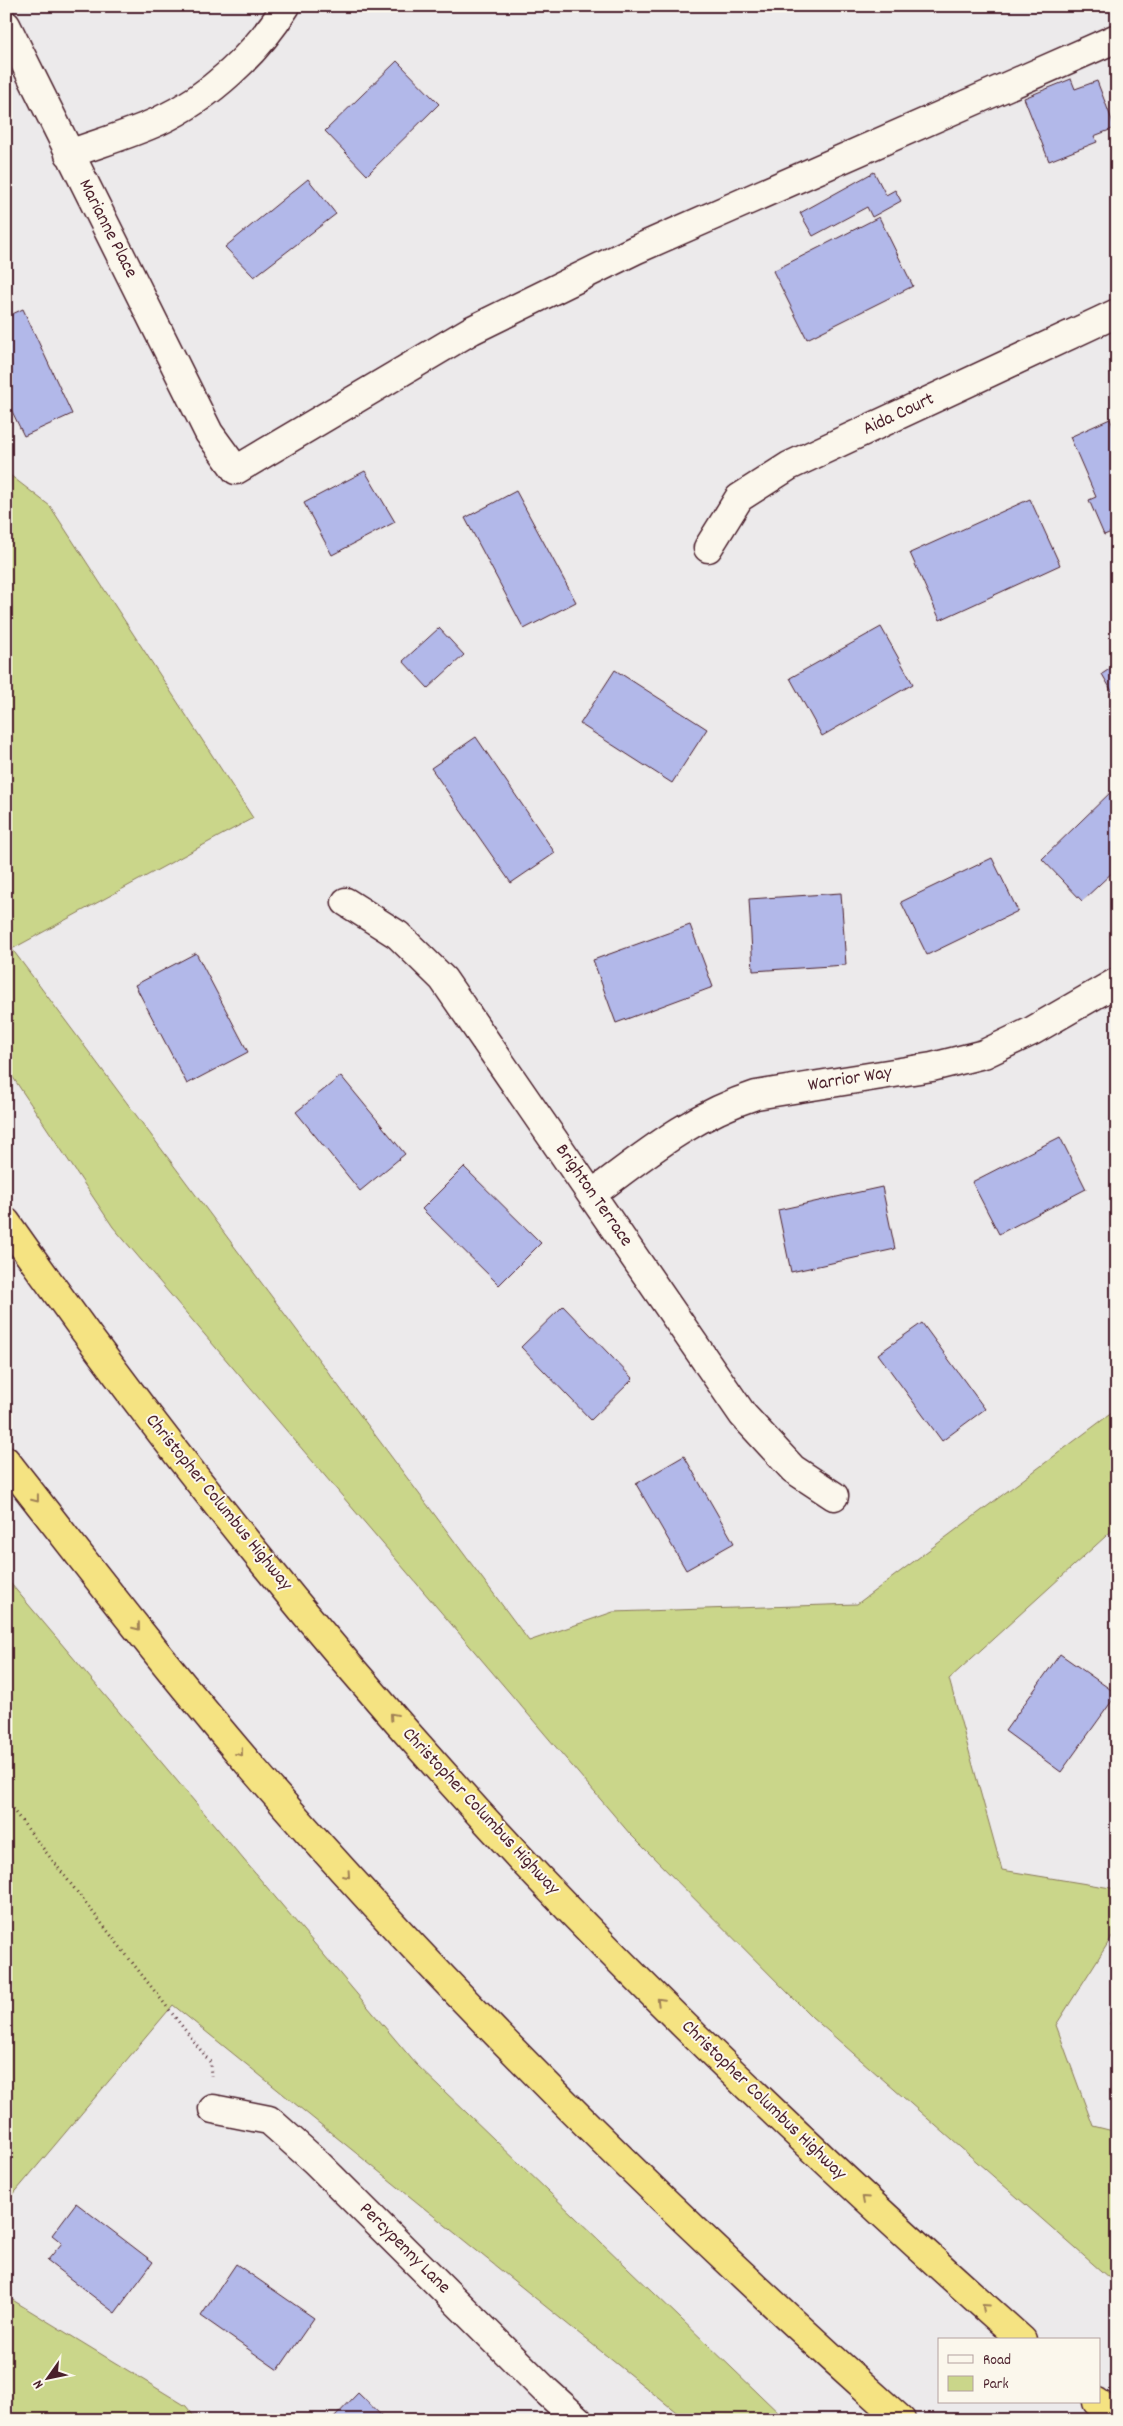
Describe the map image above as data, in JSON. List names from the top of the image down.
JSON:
{
  "streets": {
    "highway": ["Christopher Columbus Highway"],
    "street": [
      "Marianne Place",
      "Aida Court",
      "Warrior Way",
      "Brighton Terrace",
      "Percypenny Lane"
    ]
  },
  "crossings": [
    ["Warrior Way", "Brighton Terrace"]
  ],
  "legend": ["Road", "Park"],
  "north": "bottom left"
}
